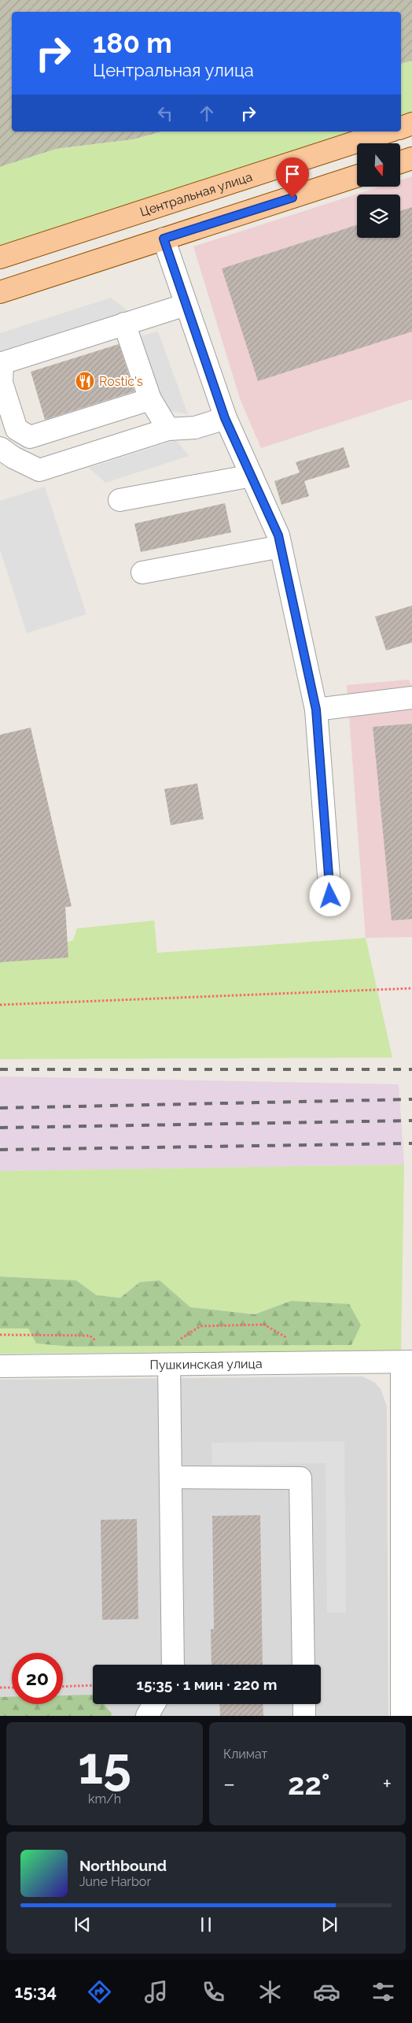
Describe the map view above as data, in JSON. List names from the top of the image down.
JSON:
{
  "streets": {
    "main road": ["Центральная улица"],
    "street": ["Пушкинская улица"]
  },
  "places": {
    "restaurant": ["Rostic's"]
  },
  "north": "bottom",
  "page": {
    "turn": ["180 m", "Центральная улица"],
    "limit": "20",
    "trip": "15:35 · 1 мин · 220 m",
    "tile": [
      ["15", "km/h"],
      "Климат"
    ],
    "heat": ["−", "22°", "+"],
    "song": ["Northbound", "June Harbor"],
    "tabs": "15:34"
  }
}
